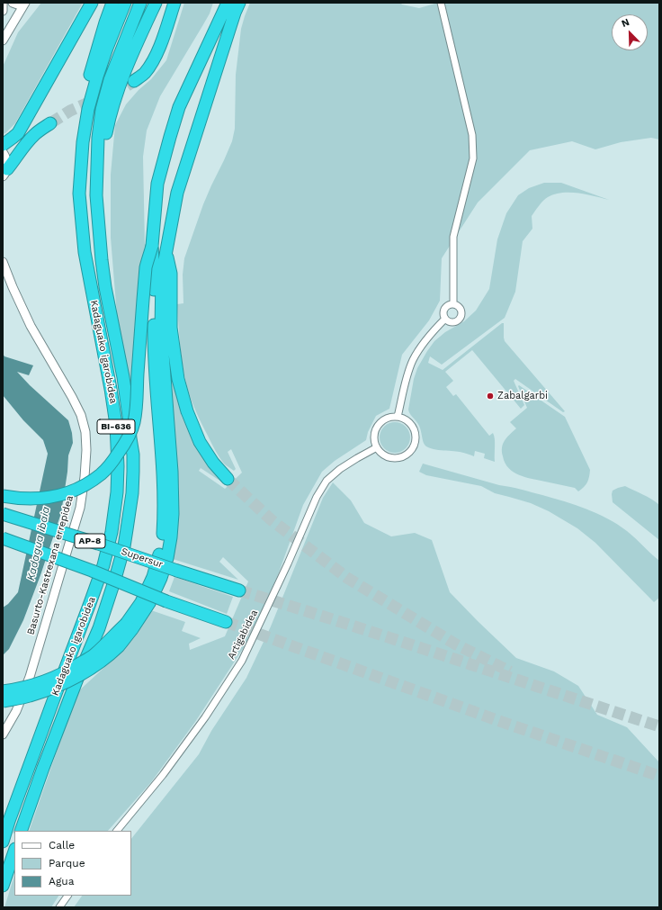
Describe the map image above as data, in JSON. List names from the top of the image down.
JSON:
{
  "streets": {
    "highway": [
      "Kadaguako igarobidea",
      "BI-636",
      "AP-8",
      "Supersur"
    ],
    "street": ["Basurto-Kastrexana errepidea", "Artigabidea"]
  },
  "water": ["Kadagua ibaia"],
  "places": ["Zabalgarbi"],
  "legend": ["Calle", "Parque", "Agua"],
  "north": "top left"
}
